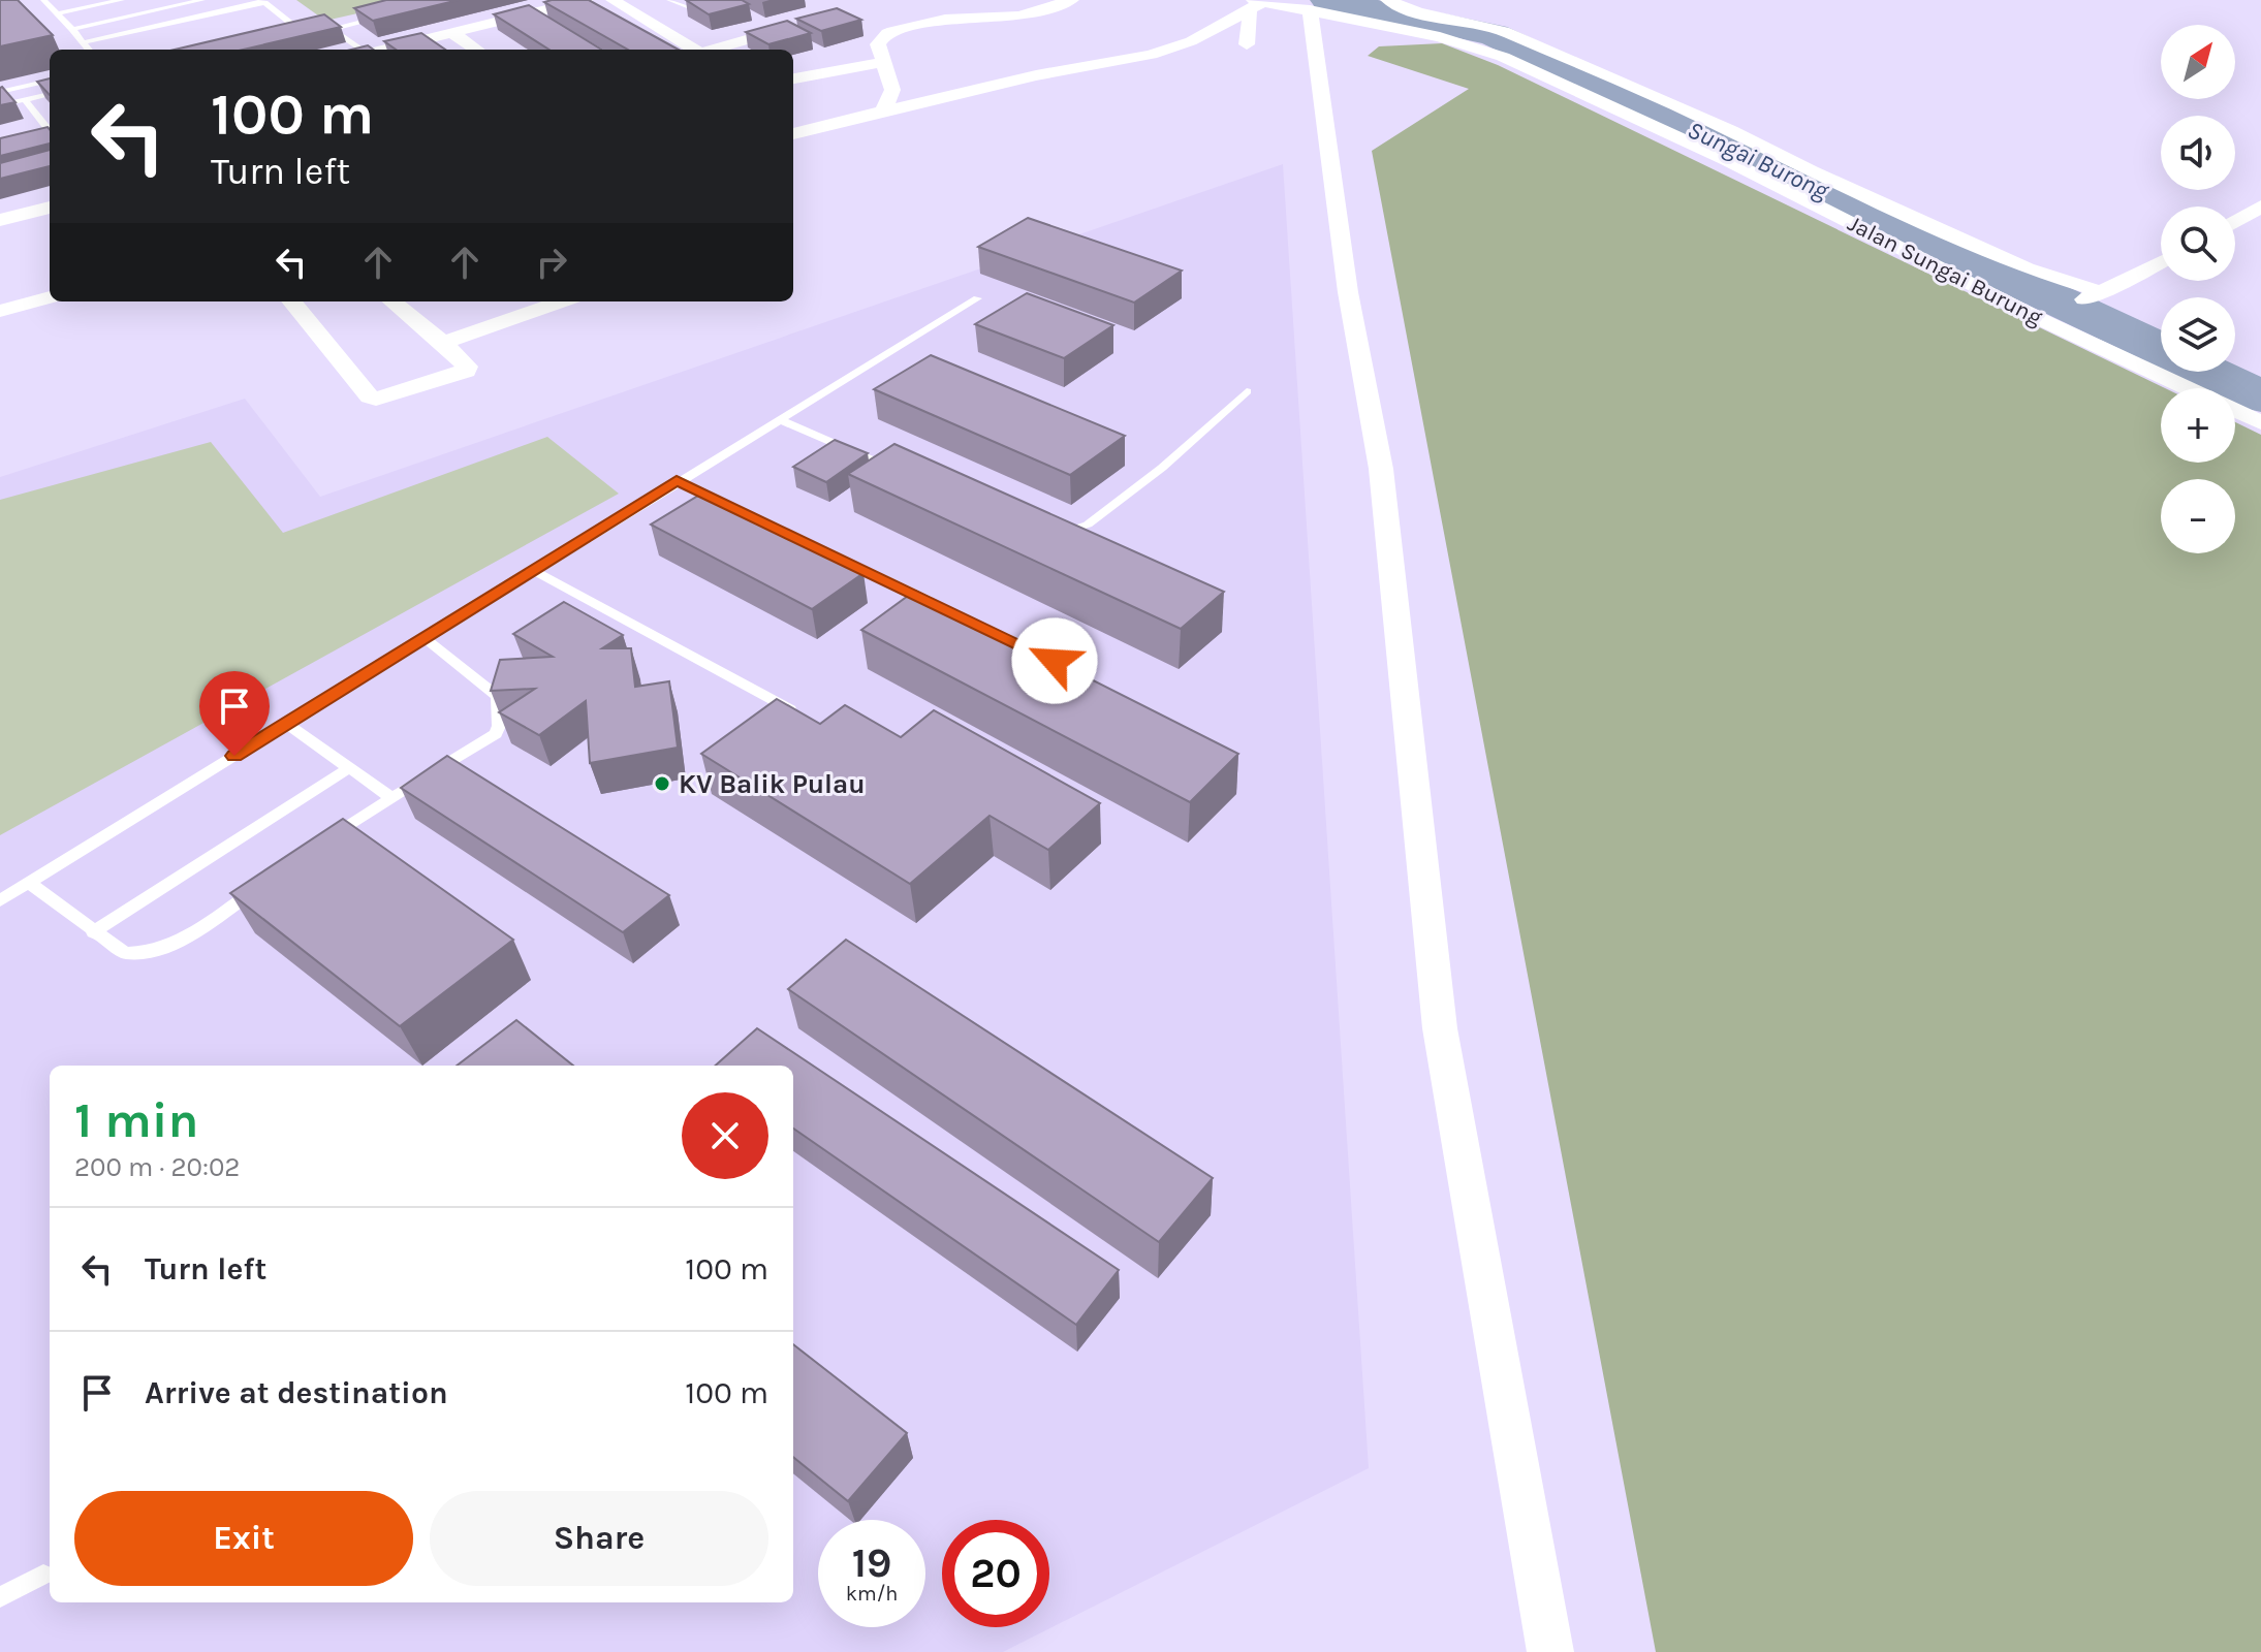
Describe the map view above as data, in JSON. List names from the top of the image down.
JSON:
{
  "streets": {
    "street": ["Jalan Sungai Burung"]
  },
  "water": ["Sungai Burong"],
  "places": ["KV Balik Pulau"],
  "north": "top right",
  "page": {
    "map_buttons": ["+", "−"],
    "turn": ["100 m", "Turn left"],
    "heading": ["1 min", "200 m · 20:02"],
    "list": [
      {
        "name": "Turn left",
        "value": "100 m"
      },
      {
        "name": "Arrive at destination",
        "value": "100 m"
      }
    ],
    "buttons": ["Exit", "Share"],
    "speed": "19 km/h",
    "limit": "20"
  }
}
